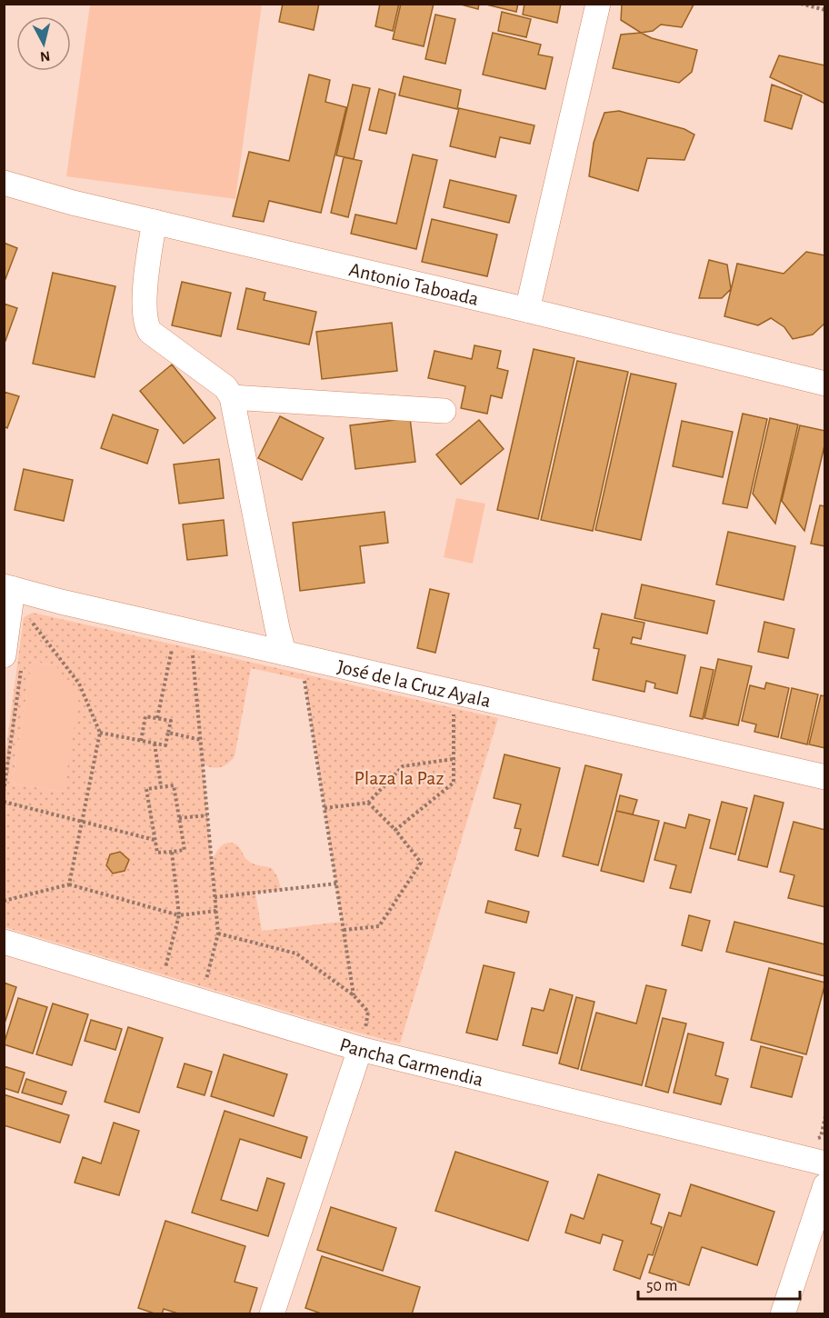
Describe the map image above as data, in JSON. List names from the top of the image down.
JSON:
{
  "streets": {
    "street": ["Antonio Taboada", "José de la Cruz Ayala", "Pancha Garmendia"]
  },
  "parks": ["Plaza la Paz"],
  "scale_bar": "50 m",
  "north": "bottom"
}
